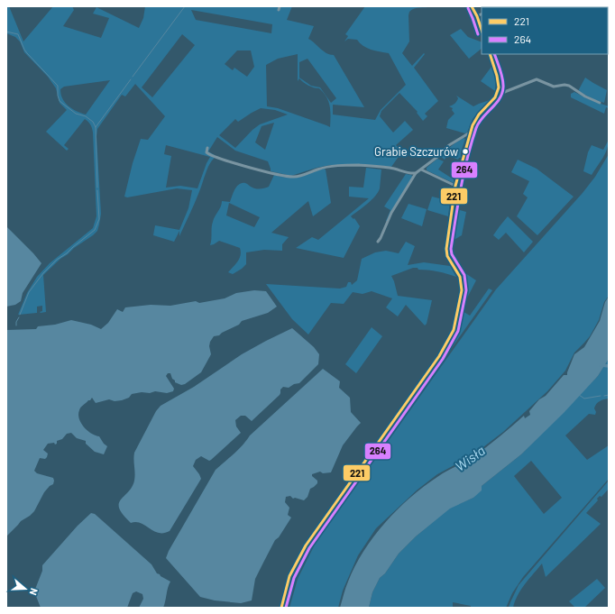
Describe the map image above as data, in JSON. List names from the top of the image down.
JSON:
{
  "water": ["Wisła"],
  "places": ["Grabie Szczurów"],
  "lines": ["transit line 221", "transit line 264"],
  "legend": ["221", "264"],
  "north": "right"
}
